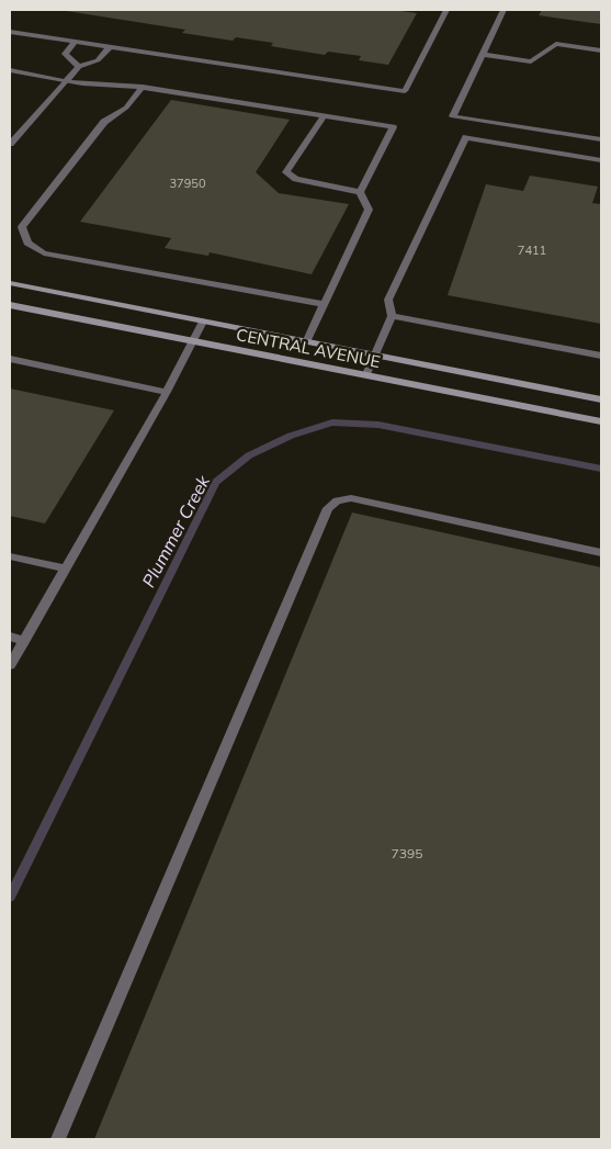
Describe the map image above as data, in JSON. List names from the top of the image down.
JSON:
{
  "streets": {
    "street": ["CENTRAL AVENUE"]
  },
  "water": ["Plummer Creek"],
  "house_numbers": ["37950", "7411", "7395"]
}
